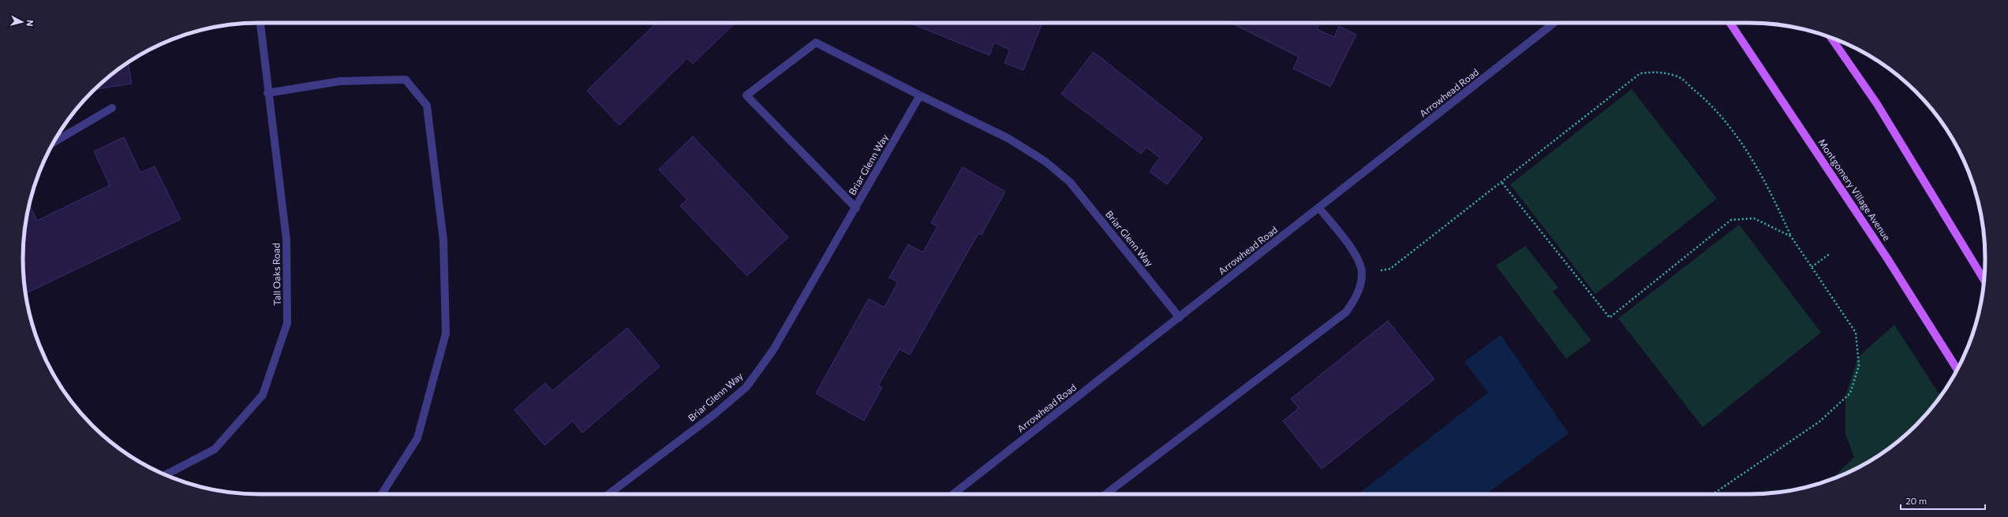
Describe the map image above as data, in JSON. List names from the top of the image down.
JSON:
{
  "streets": {
    "main road": ["Montgomery Village Avenue"],
    "street": ["Arrowhead Road", "Briar Glenn Way", "Tall Oaks Road"]
  },
  "crossings": [
    ["Arrowhead Road", "Briar Glenn Way"]
  ],
  "scale_bar": "20 m",
  "north": "right"
}
